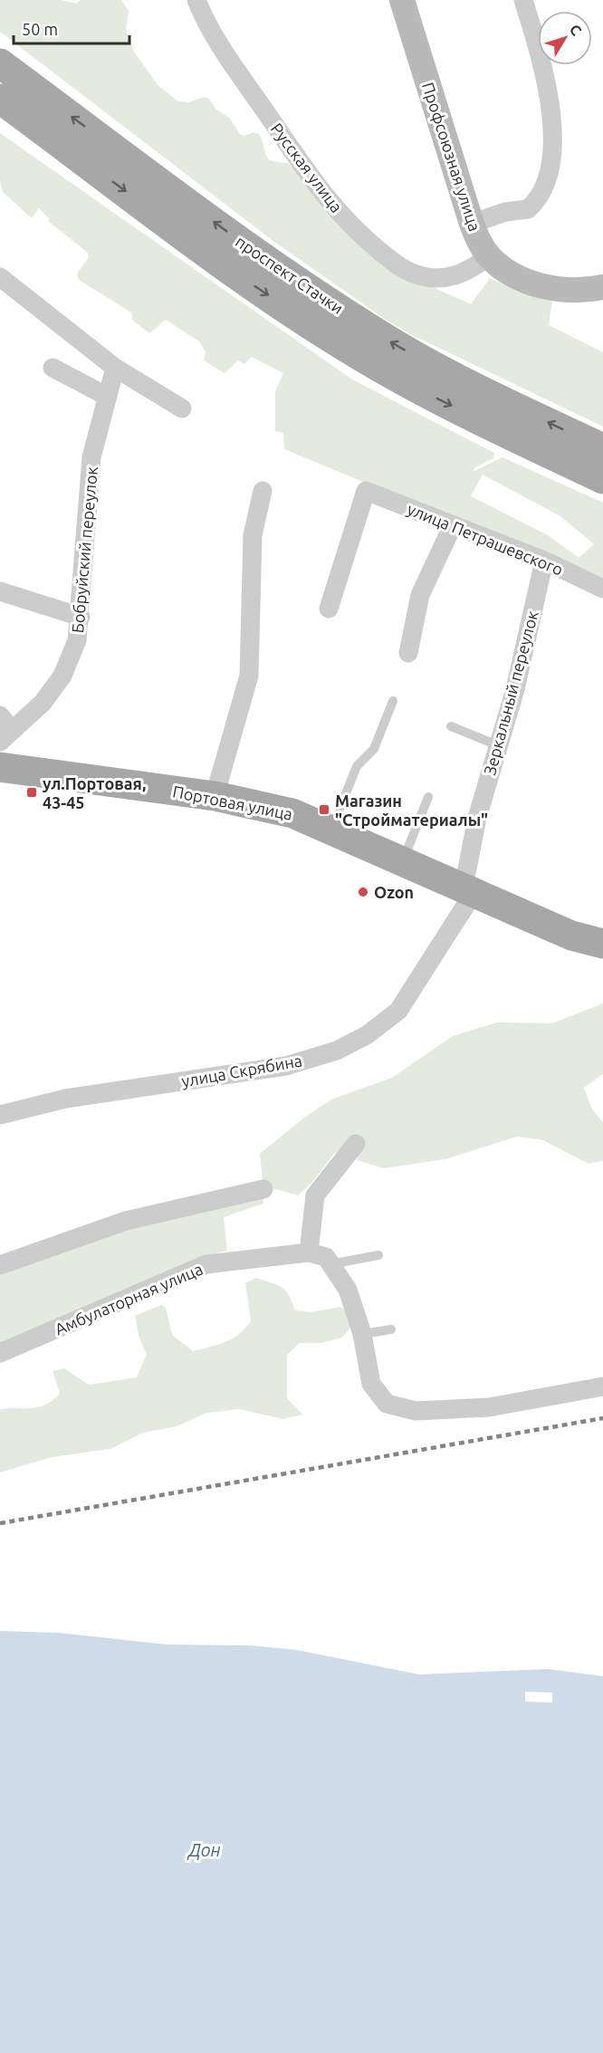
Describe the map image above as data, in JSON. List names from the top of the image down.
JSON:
{
  "streets": {
    "main road": ["Профсоюзная улица", "проспект Стачки", "Портовая улица"],
    "street": [
      "Русская улица",
      "улица Петрашевского",
      "Бобруйский переулок",
      "Зеркальный переулок",
      "улица Скрябина",
      "Амбулаторная улица"
    ]
  },
  "crossings": [
    ["Профсоюзная улица", "Русская улица"],
    ["улица Петрашевского", "Зеркальный переулок"],
    ["Зеркальный переулок", "Портовая улица"],
    ["Зеркальный переулок", "улица Скрябина"],
    ["Портовая улица", "улица Скрябина"]
  ],
  "water": ["Дон"],
  "places": {
    "transit": ["ул.Портовая, 43-45", "Магазин \"Стройматериалы\""],
    "other": ["Ozon"]
  },
  "scale_bar": "50 m",
  "north": "top right"
}
